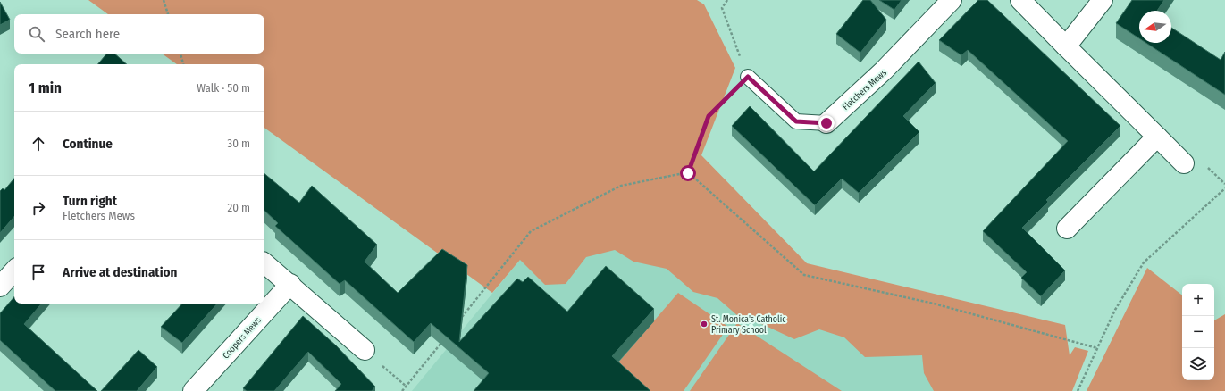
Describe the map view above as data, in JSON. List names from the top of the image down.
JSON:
{
  "streets": {
    "street": ["Fletchers Mews", "Coopers Mews"]
  },
  "places": ["St. Monica's Catholic Primary School"],
  "north": "left",
  "page": {
    "search": "Search here",
    "heading": ["1 min", "Walk · 50 m"],
    "list": [
      ["Continue", "30 m"],
      ["Turn right", "Fletchers Mews", "20 m"],
      "Arrive at destination"
    ],
    "map_buttons": ["+", "−"]
  }
}
